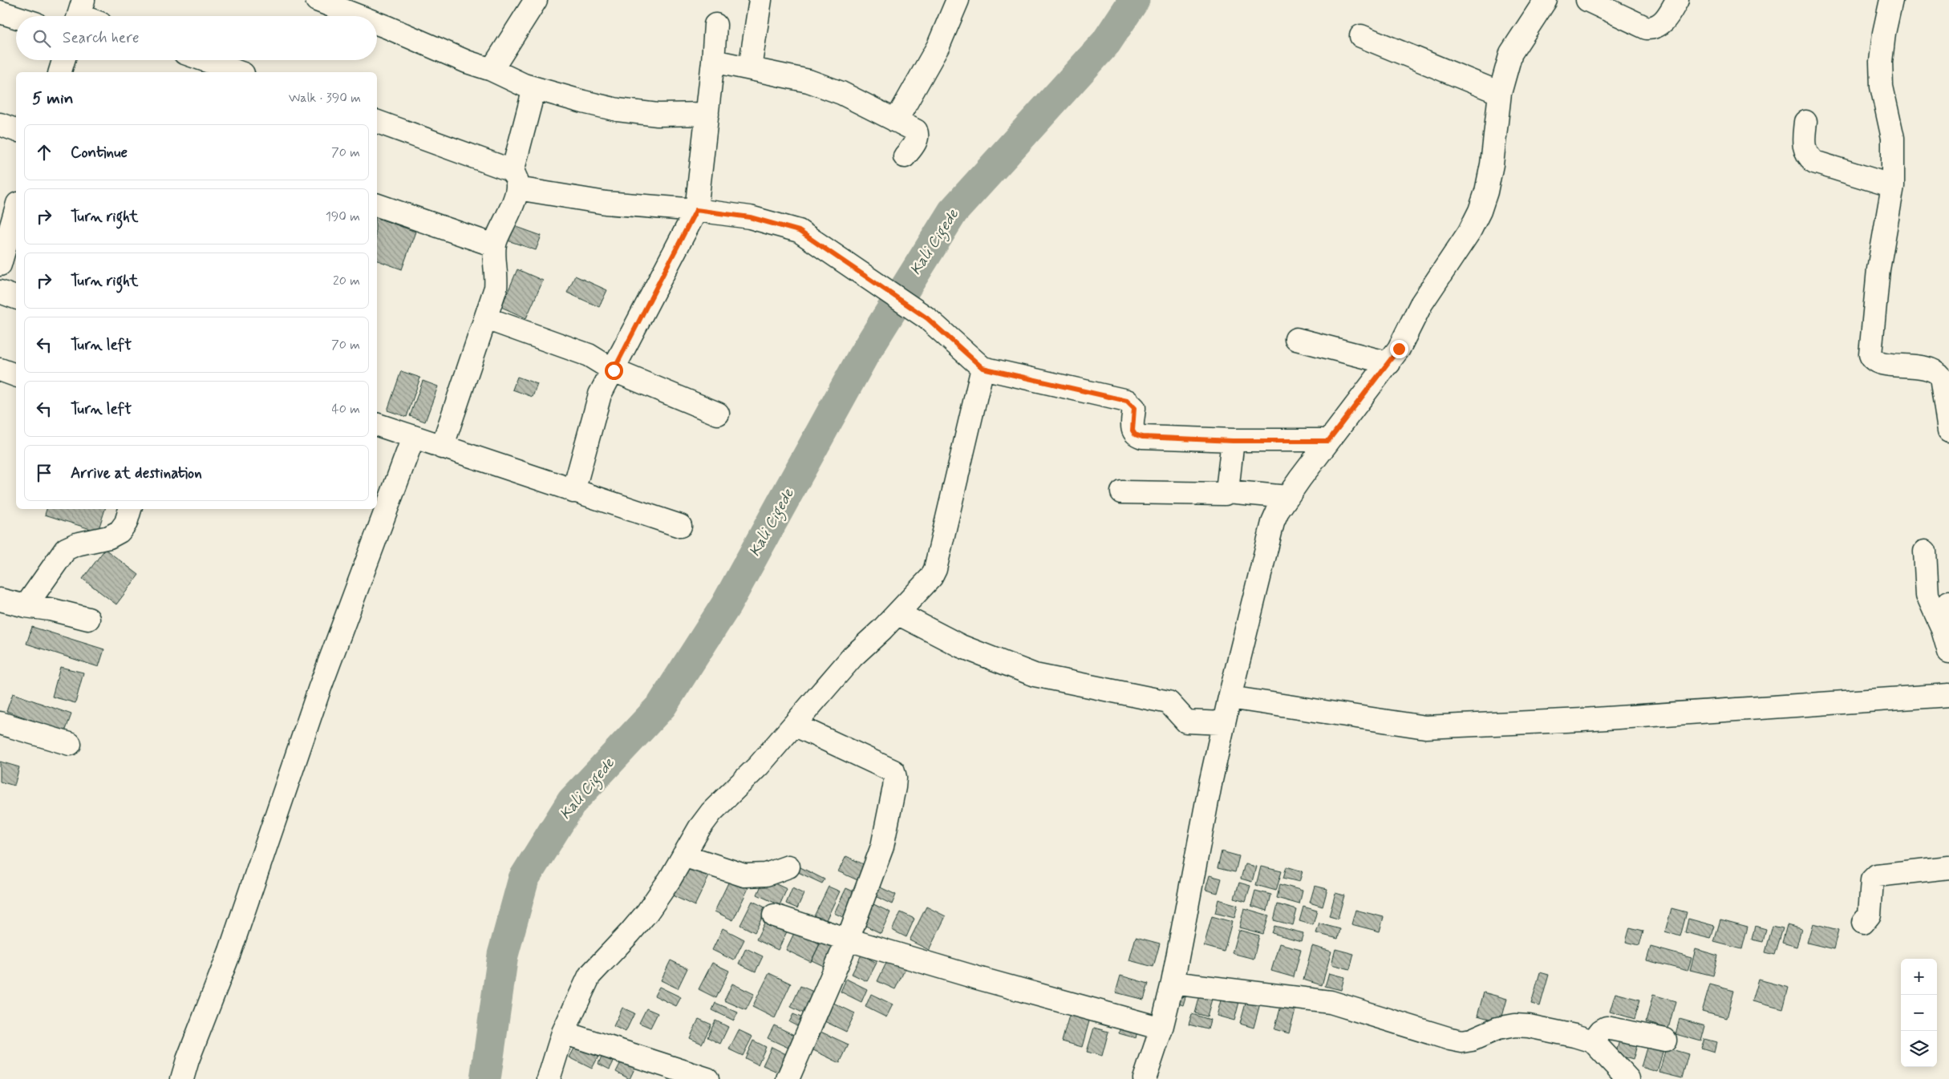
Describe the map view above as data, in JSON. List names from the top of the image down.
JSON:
{
  "water": ["Kali Cigede"],
  "page": {
    "search": "Search here",
    "heading": ["5 min", "Walk · 390 m"],
    "list": [
      ["Continue", "70 m"],
      ["Turn right", "190 m"],
      ["Turn right", "20 m"],
      ["Turn left", "70 m"],
      ["Turn left", "40 m"],
      "Arrive at destination"
    ],
    "map_buttons": ["+", "−"]
  }
}
